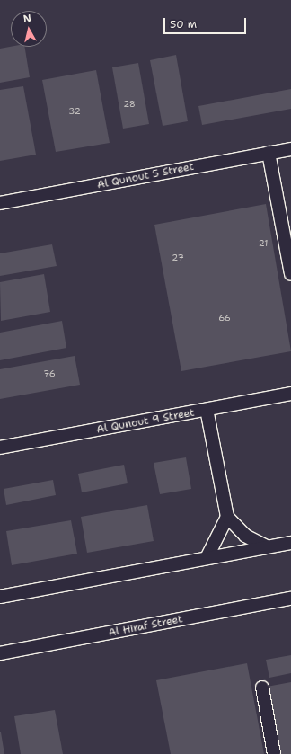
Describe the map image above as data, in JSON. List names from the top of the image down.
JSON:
{
  "streets": {
    "street": ["Al Qunout 5 Street", "Al Qunout 9 Street", "Al Hiraf Street"]
  },
  "house_numbers": [
    "28",
    "32",
    "21",
    "27",
    "66",
    "76"
  ],
  "scale_bar": "50 m",
  "north": "top"
}
